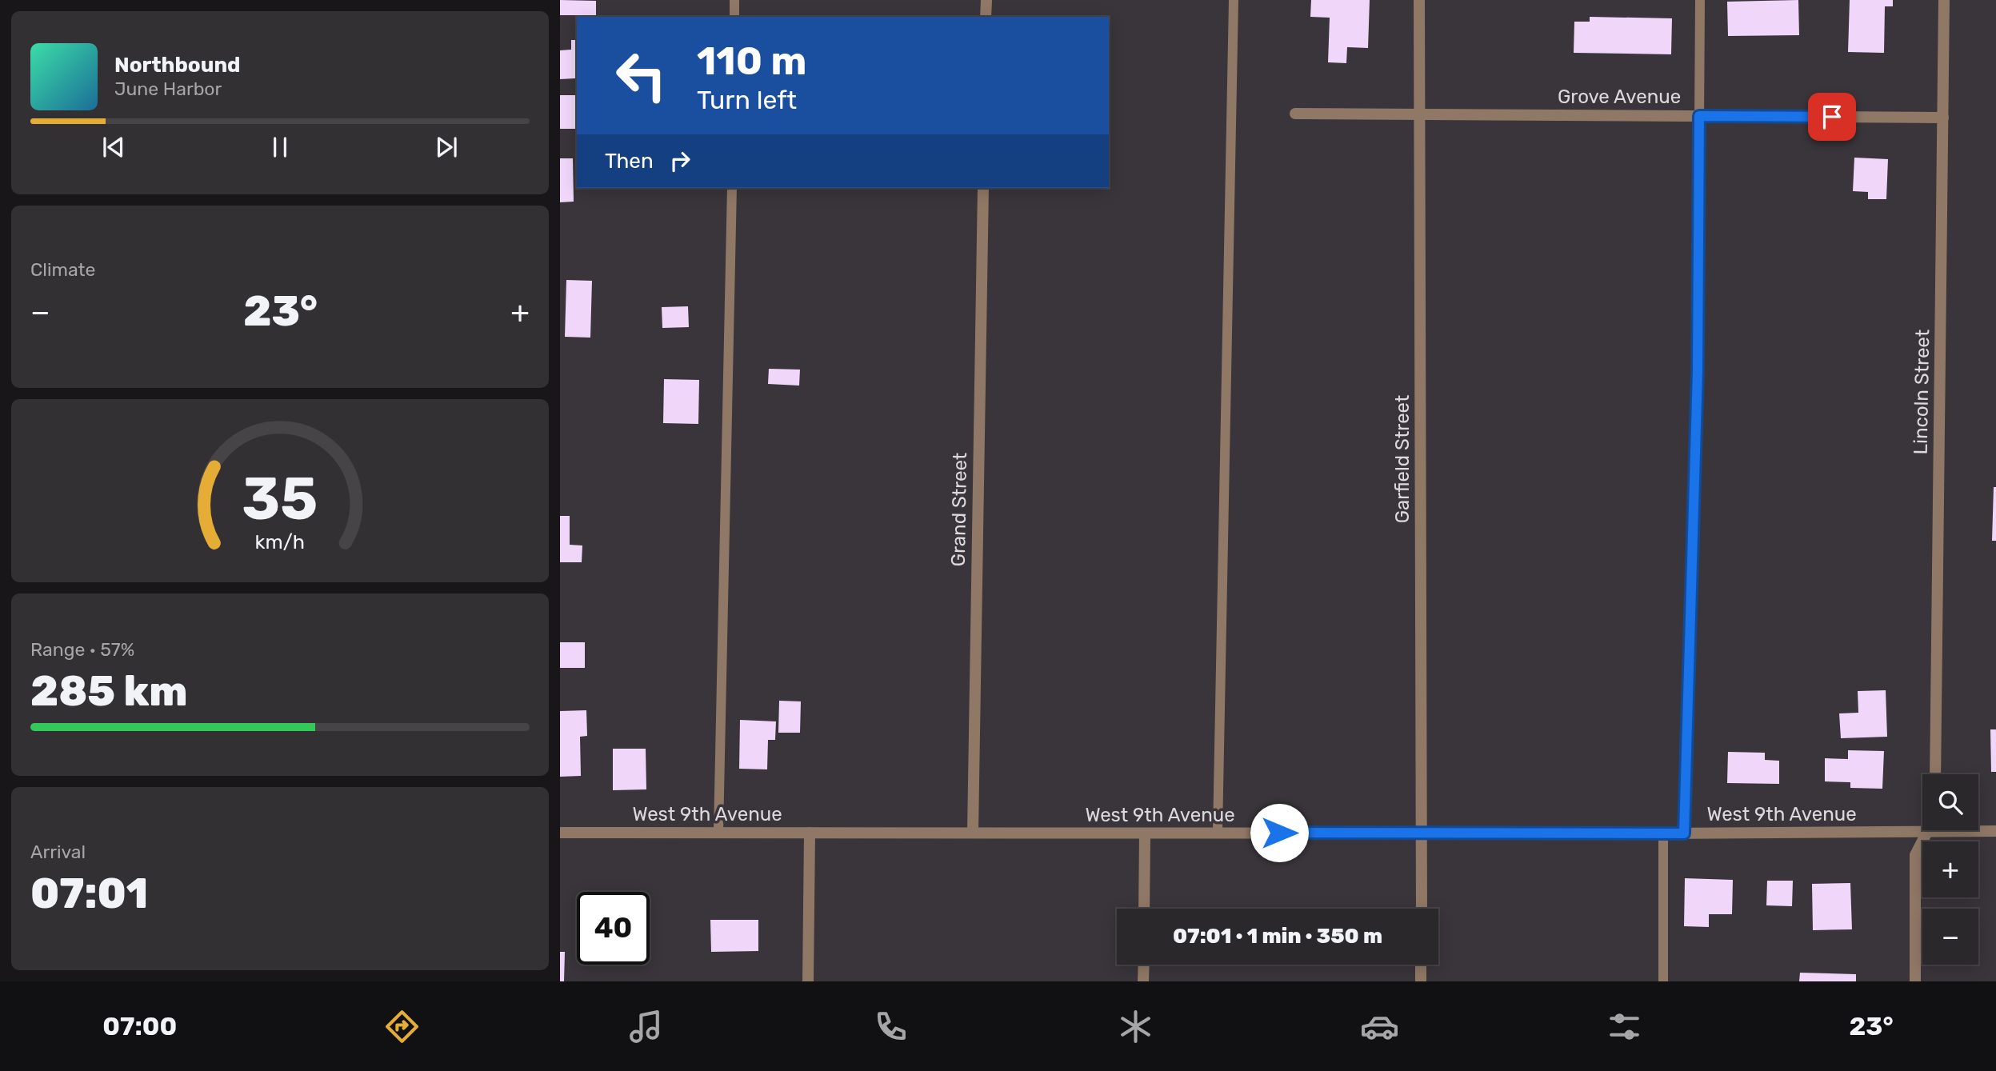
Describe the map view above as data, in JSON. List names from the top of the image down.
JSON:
{
  "streets": {
    "street": [
      "Grove Avenue",
      "Lincoln Street",
      "Garfield Street",
      "Grand Street",
      "West 9th Avenue"
    ]
  },
  "crossings": [
    ["Grove Avenue", "Lincoln Street"],
    ["Grove Avenue", "Garfield Street"],
    ["Garfield Street", "West 9th Avenue"],
    ["Grand Street", "West 9th Avenue"]
  ],
  "page": {
    "turn": ["110 m", "Turn left"],
    "song": ["Northbound", "June Harbor"],
    "then": "Then",
    "tile": [
      "Climate",
      ["Range · 57%", "285 km"],
      ["Arrival", "07:01"]
    ],
    "heat": ["−", "23°", "+"],
    "map_buttons": ["+", "−"],
    "limit": "40",
    "trip": "07:01 · 1 min · 350 m",
    "tabs": ["07:00", "23°"],
    "gauge": ["35", "km/h"]
  }
}
